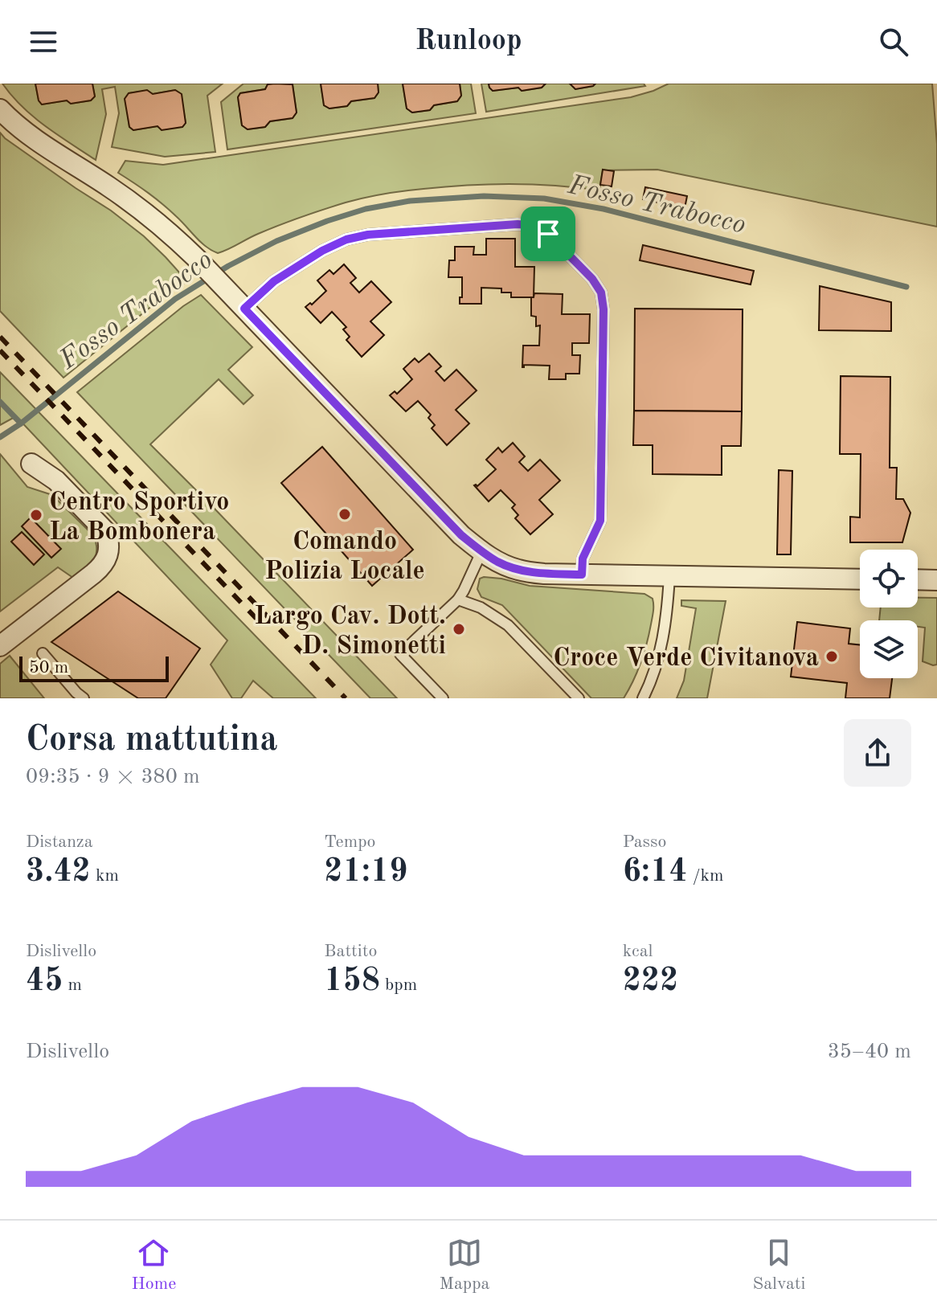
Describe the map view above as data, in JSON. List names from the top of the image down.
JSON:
{
  "water": ["Fosso Trabocco"],
  "places": [
    "Comando Polizia Locale",
    "Centro Sportivo La Bombonera",
    "Largo Cav. Dott. D. Simonetti",
    "Croce Verde Civitanova"
  ],
  "scale_bar": "50 m",
  "page": {
    "header": "Runloop",
    "scale": "50 m",
    "heading": ["Corsa mattutina", "09:35 · 9 × 380 m"],
    "stats": [
      ["Distanza", "3.42 km"],
      ["Tempo", "21:19"],
      ["Passo", "6:14 /km"],
      ["Dislivello", "45 m"],
      ["Battito", "158 bpm"],
      ["kcal", "222"]
    ],
    "chart": ["Dislivello", "35–40 m"],
    "tabs": ["Home", "Mappa", "Salvati"]
  }
}
